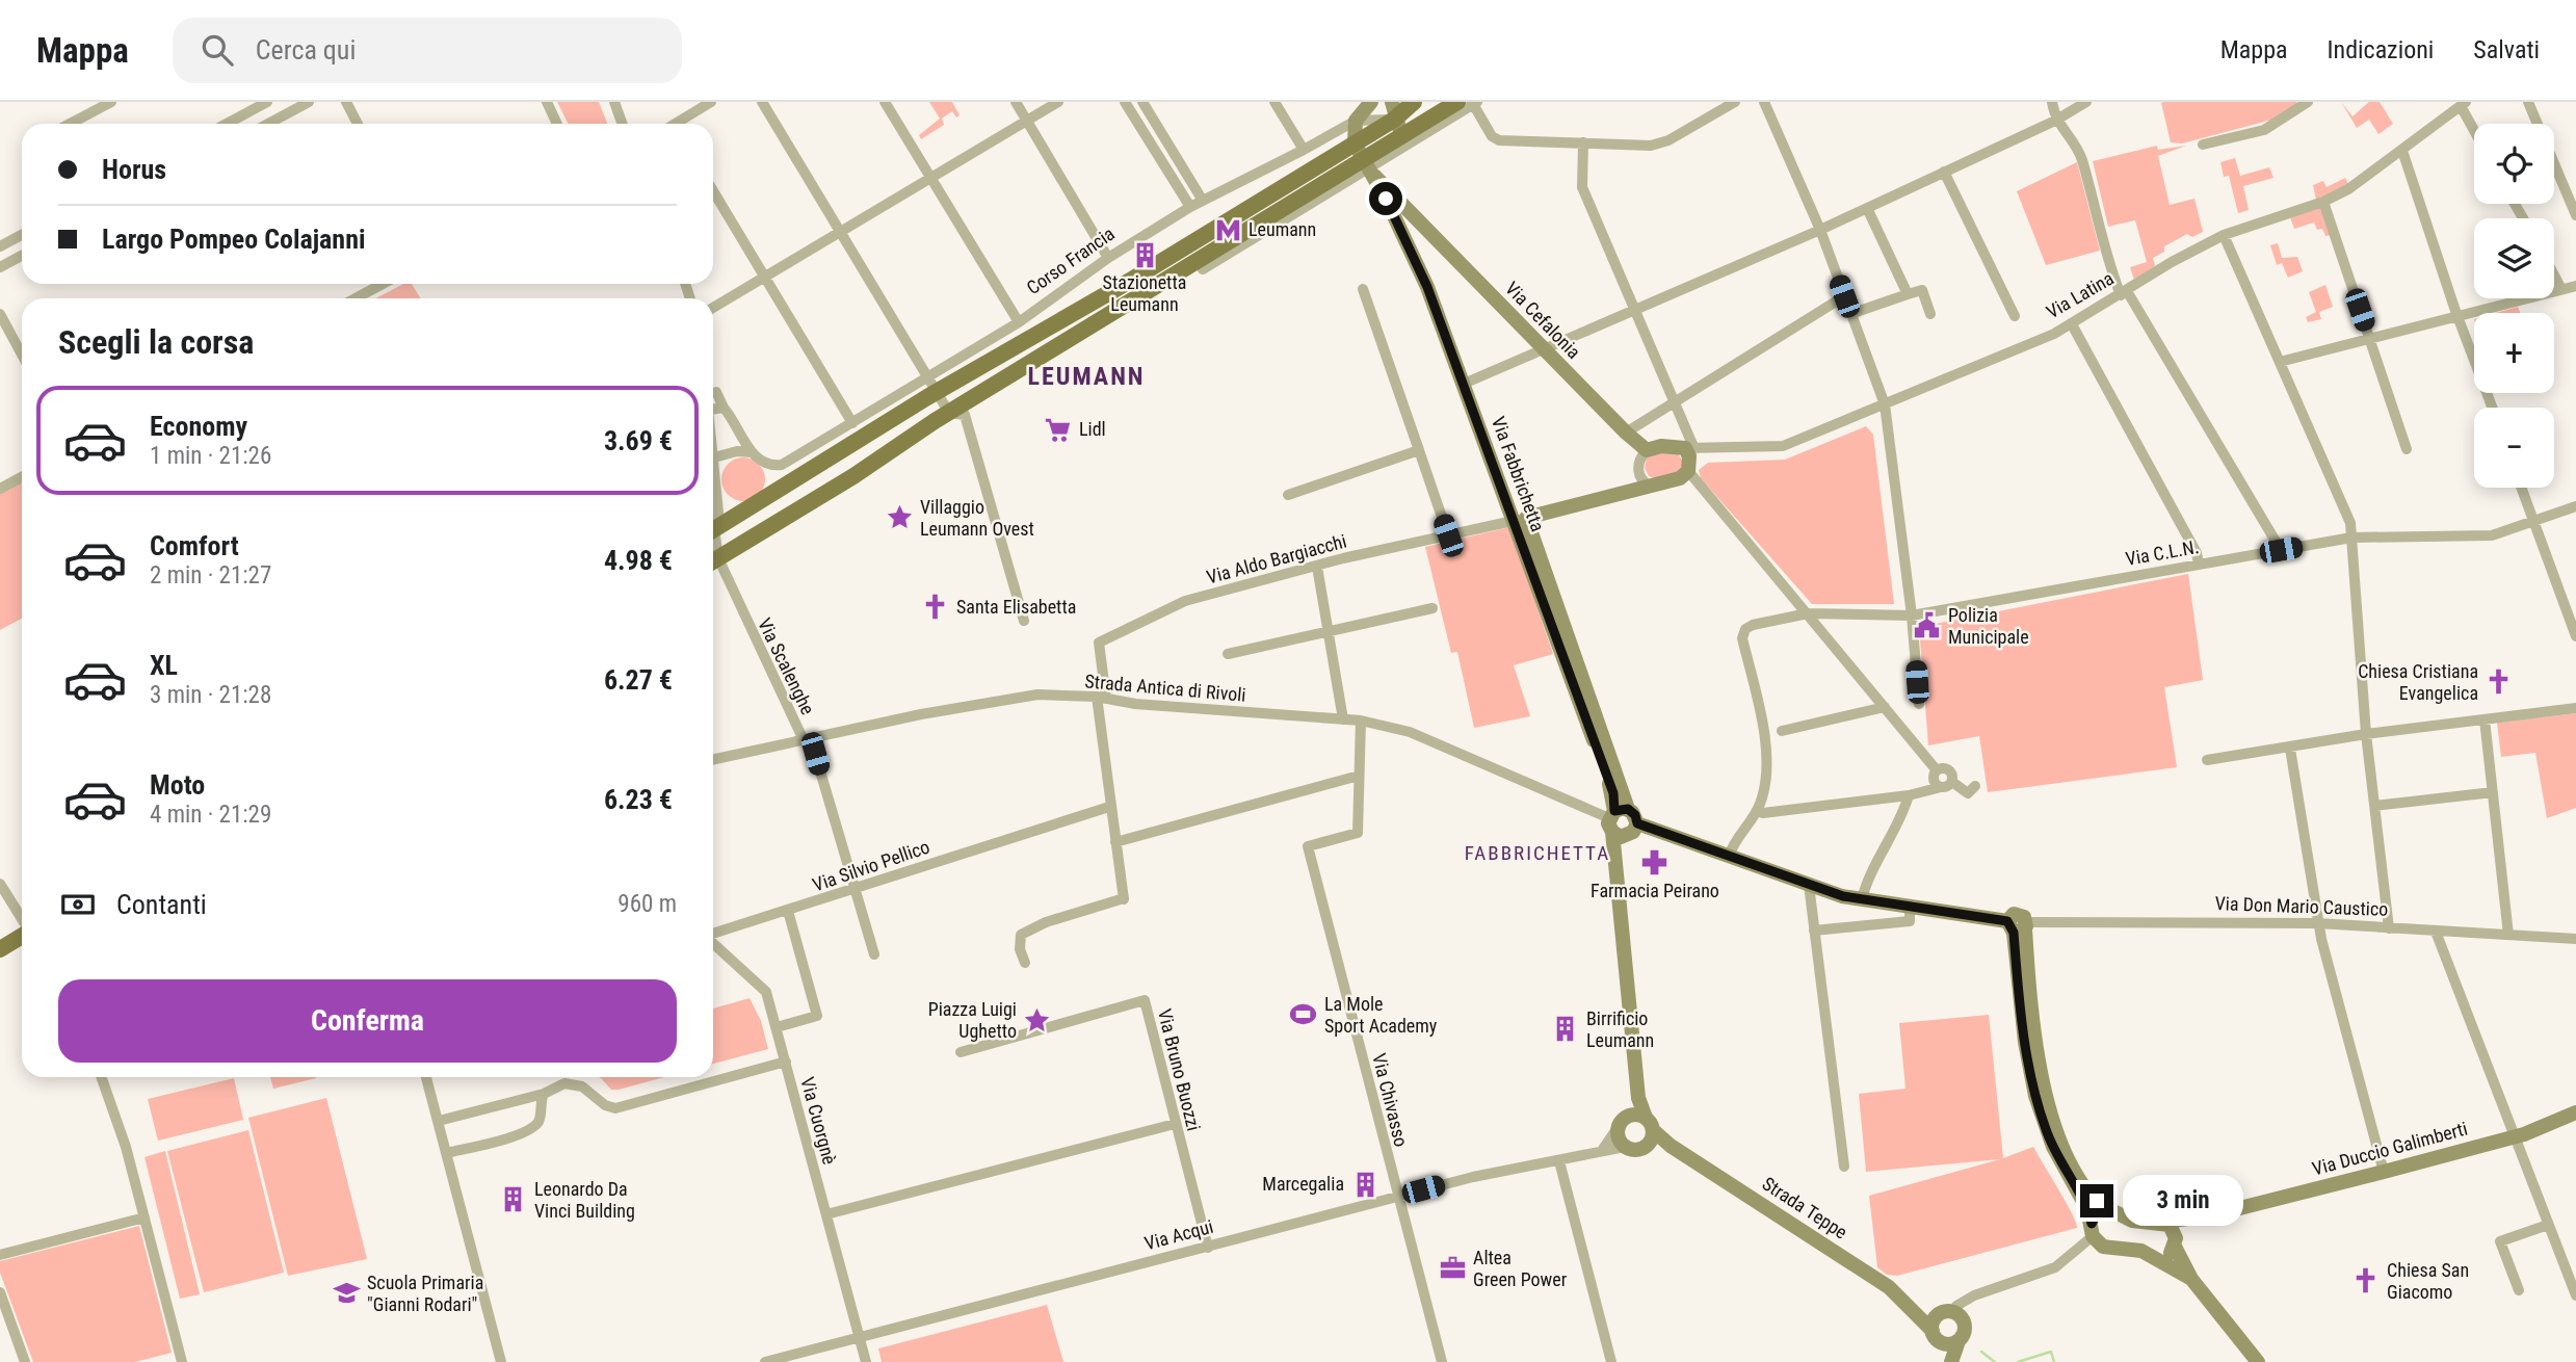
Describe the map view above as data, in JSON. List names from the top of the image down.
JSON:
{
  "streets": {
    "main road": ["Corso Francia"],
    "street": [
      "Via Latina",
      "Via Cefalonia",
      "Via Fabbrichetta",
      "Via C.L.N.",
      "Via Aldo Bargiacchi",
      "Via Scalenghe",
      "Strada Antica di Rivoli",
      "Via Silvio Pellico",
      "Via Don Mario Caustico",
      "Via Bruno Buozzi",
      "Via Chivasso",
      "Via Cuorgnè",
      "Via Duccio Galimberti",
      "Strada Teppe",
      "Via Acqui"
    ]
  },
  "crossings": [
    ["Corso Francia", "Via Cefalonia"],
    ["Corso Francia", "Via Fabbrichetta"],
    ["Via Latina", "Via Cefalonia"],
    ["Via Cefalonia", "Via Fabbrichetta"],
    ["Via Fabbrichetta", "Via Aldo Bargiacchi"],
    ["Via Fabbrichetta", "Strada Antica di Rivoli"],
    ["Via Fabbrichetta", "Via Don Mario Caustico"],
    ["Via Aldo Bargiacchi", "Strada Antica di Rivoli"],
    ["Via Aldo Bargiacchi", "Via Silvio Pellico"],
    ["Via Scalenghe", "Strada Antica di Rivoli"],
    ["Via Scalenghe", "Via Silvio Pellico"],
    ["Strada Antica di Rivoli", "Via Don Mario Caustico"],
    ["Via Silvio Pellico", "Via Cuorgnè"],
    ["Via Bruno Buozzi", "Via Acqui"],
    ["Via Chivasso", "Via Acqui"],
    ["Via Cuorgnè", "Via Acqui"],
    ["Strada Teppe", "Via Acqui"]
  ],
  "districts": ["LEUMANN", "FABBRICHETTA"],
  "places": {
    "metro station": ["Leumann"],
    "building": [
      "Stazionetta Leumann",
      "Birrificio Leumann",
      "Marcegalia",
      "Leonardo Da Vinci Building"
    ],
    "supermarket": ["Lidl"],
    "place": ["Villaggio Leumann Ovest", "Piazza Luigi Ughetto"],
    "church": ["Santa Elisabetta", "Chiesa Cristiana Evangelica", "Chiesa San Giacomo"],
    "public building": ["Polizia Municipale"],
    "pharmacy": ["Farmacia Peirano"],
    "sports": ["La Mole Sport Academy"],
    "office": ["Altea Green Power"],
    "school or university": ["Scuola Primaria \"Gianni Rodari\""]
  },
  "page": {
    "header": "Mappa",
    "search": "Cerca qui",
    "nav": ["Mappa", "Indicazioni", "Salvati"],
    "map_buttons": ["+", "−"],
    "banner": ["Horus", "Largo Pompeo Colajanni"],
    "heading": "Scegli la corsa",
    "list": [
      {
        "name": "Economy",
        "note": "1 min · 21:26",
        "value": "3.69 €"
      },
      {
        "name": "Comfort",
        "note": "2 min · 21:27",
        "value": "4.98 €"
      },
      {
        "name": "XL",
        "note": "3 min · 21:28",
        "value": "6.27 €"
      },
      {
        "name": "Moto",
        "note": "4 min · 21:29",
        "value": "6.23 €"
      }
    ],
    "pay": ["Contanti", "960 m"],
    "buttons": "Conferma",
    "bubble": "3 min"
  }
}
